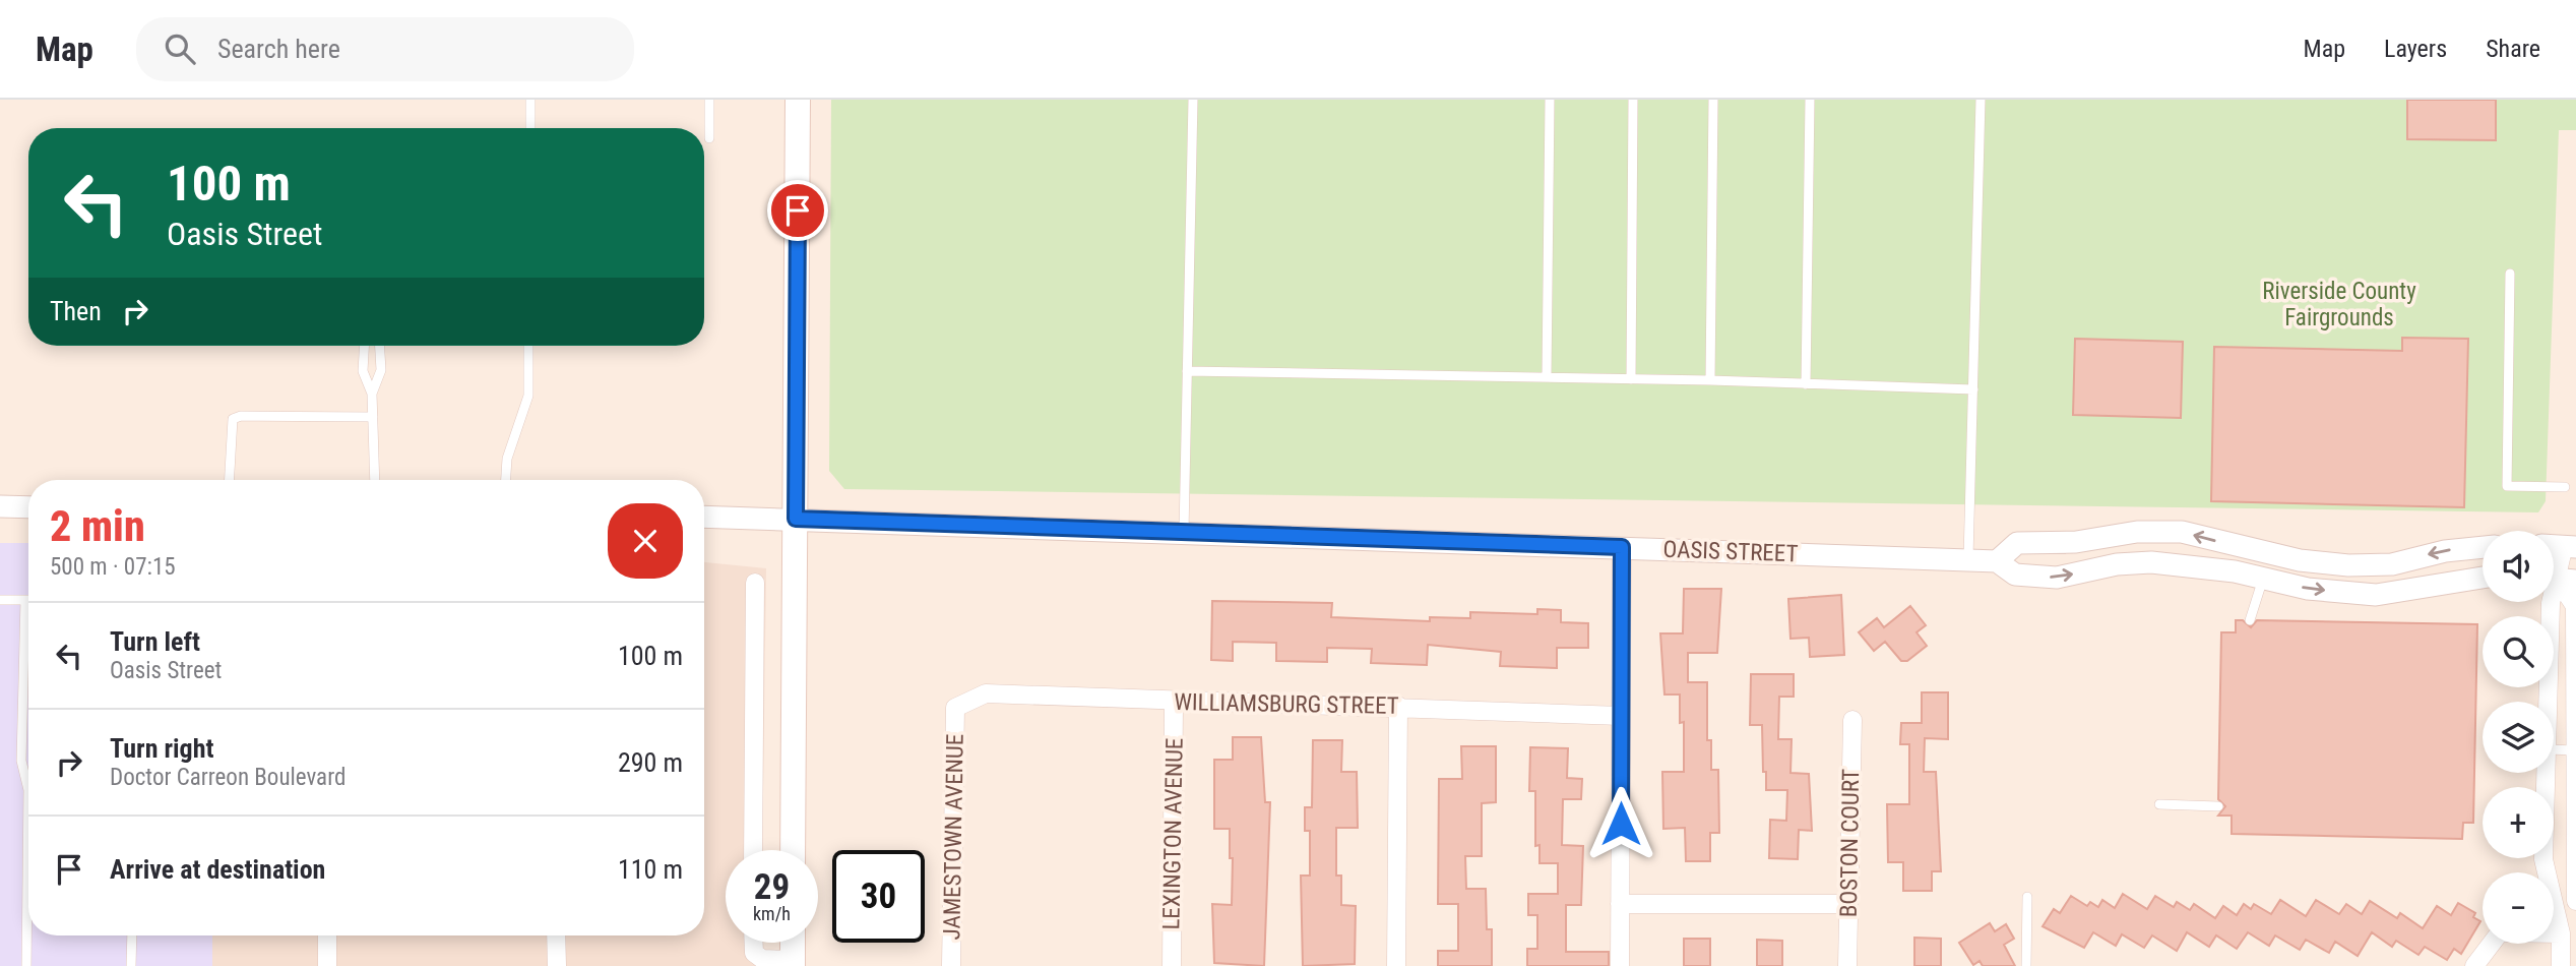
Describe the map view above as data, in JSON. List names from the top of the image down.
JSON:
{
  "streets": {
    "street": [
      "OASIS STREET",
      "WILLIAMSBURG STREET",
      "LEXINGTON AVENUE",
      "JAMESTOWN AVENUE",
      "BOSTON COURT"
    ]
  },
  "crossings": [
    ["WILLIAMSBURG STREET", "LEXINGTON AVENUE"],
    ["WILLIAMSBURG STREET", "JAMESTOWN AVENUE"]
  ],
  "parks": ["Riverside County Fairgrounds"],
  "page": {
    "header": "Map",
    "search": "Search here",
    "nav": ["Map", "Layers", "Share"],
    "turn": ["100 m", "Oasis Street"],
    "then": "Then",
    "heading": ["2 min", "500 m · 07:15"],
    "map_buttons": ["+", "−"],
    "list": [
      {
        "name": "Turn left",
        "note": "Oasis Street",
        "value": "100 m"
      },
      {
        "name": "Turn right",
        "note": "Doctor Carreon Boulevard",
        "value": "290 m"
      },
      {
        "name": "Arrive at destination",
        "value": "110 m"
      }
    ],
    "speed": "29 km/h",
    "limit": "30"
  }
}
